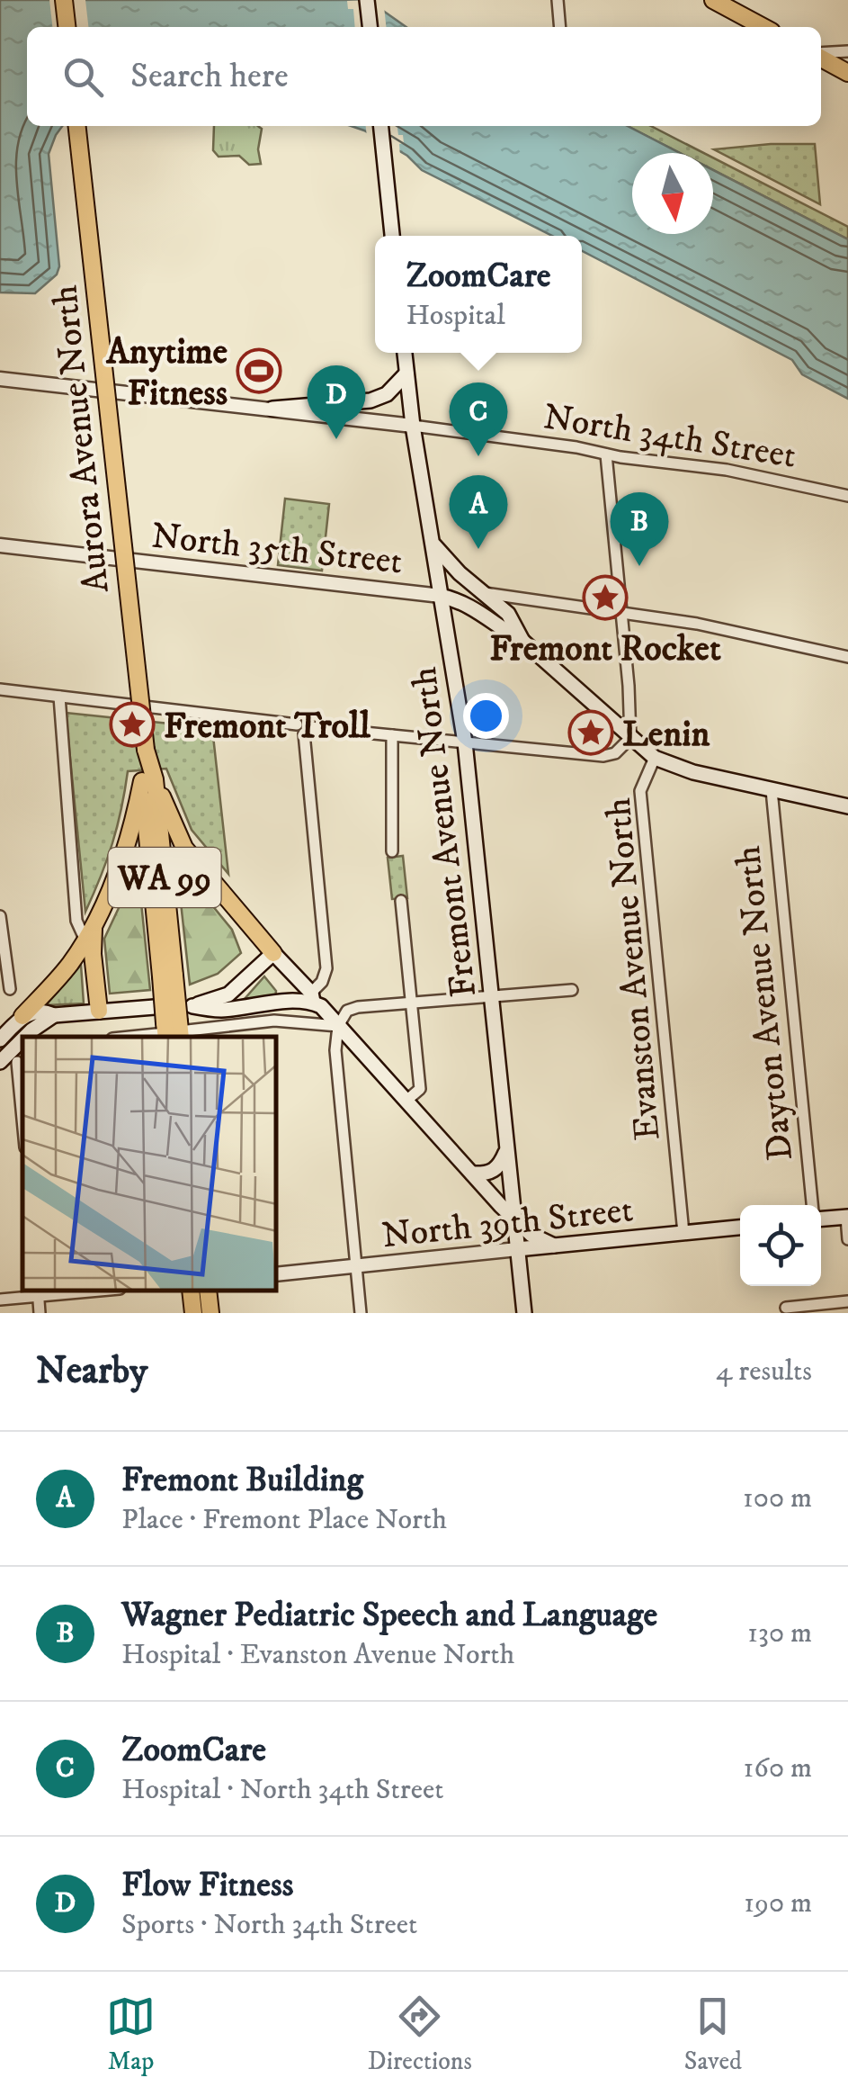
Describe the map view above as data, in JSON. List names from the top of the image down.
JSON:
{
  "streets": {
    "main road": [
      "Aurora Avenue North",
      "Fremont Avenue North",
      "WA 99",
      "North 39th Street"
    ],
    "street": [
      "North 34th Street",
      "North 35th Street",
      "Evanston Avenue North",
      "Dayton Avenue North"
    ]
  },
  "crossings": [
    ["North 34th Street", "Fremont Avenue North"],
    ["North 35th Street", "Fremont Avenue North"],
    ["Fremont Avenue North", "North 39th Street"],
    ["Evanston Avenue North", "North 39th Street"]
  ],
  "places": {
    "sports": ["Anytime Fitness"],
    "place": ["Fremont Rocket", "Fremont Troll", "Lenin"]
  },
  "north": "bottom",
  "page": {
    "search": "Search here",
    "popup": ["ZoomCare", "Hospital"],
    "pins": [
      "D",
      "C",
      "A",
      "B"
    ],
    "heading": ["Nearby", "4 results"],
    "list": [
      {
        "mark": "A",
        "name": "Fremont Building",
        "note": "Place · Fremont Place North",
        "value": "100 m"
      },
      {
        "mark": "B",
        "name": "Wagner Pediatric Speech and Language",
        "note": "Hospital · Evanston Avenue North",
        "value": "130 m"
      },
      {
        "mark": "C",
        "name": "ZoomCare",
        "note": "Hospital · North 34th Street",
        "value": "160 m"
      },
      {
        "mark": "D",
        "name": "Flow Fitness",
        "note": "Sports · North 34th Street",
        "value": "190 m"
      }
    ],
    "nav": ["Map", "Directions", "Saved"]
  }
}
